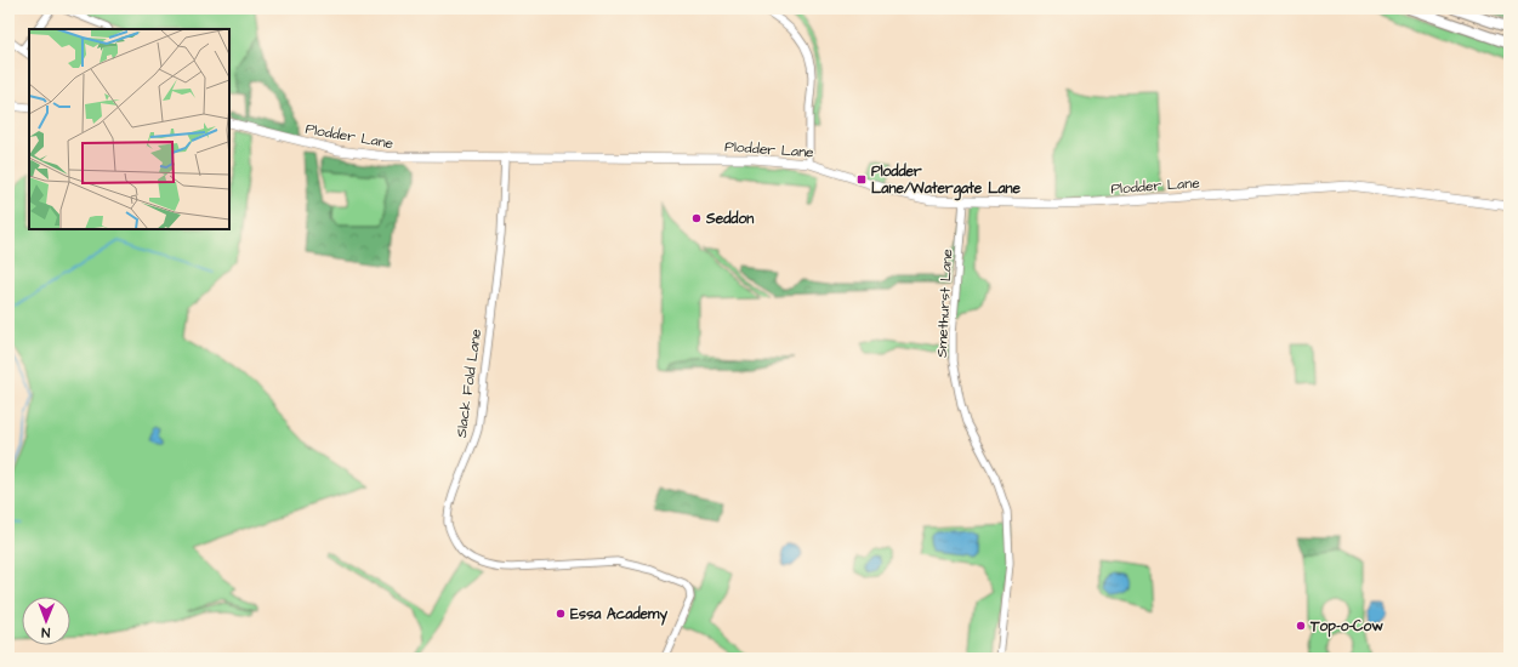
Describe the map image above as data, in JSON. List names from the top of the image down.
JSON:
{
  "streets": {
    "main road": ["Plodder Lane"],
    "street": ["Smethurst Lane", "Slack Fold Lane"]
  },
  "crossings": [
    ["Plodder Lane", "Smethurst Lane"],
    ["Plodder Lane", "Slack Fold Lane"]
  ],
  "places": {
    "transit": ["Plodder Lane/Watergate Lane"],
    "other": ["Seddon", "Essa Academy", "Top-o-Cow"]
  },
  "north": "bottom"
}
